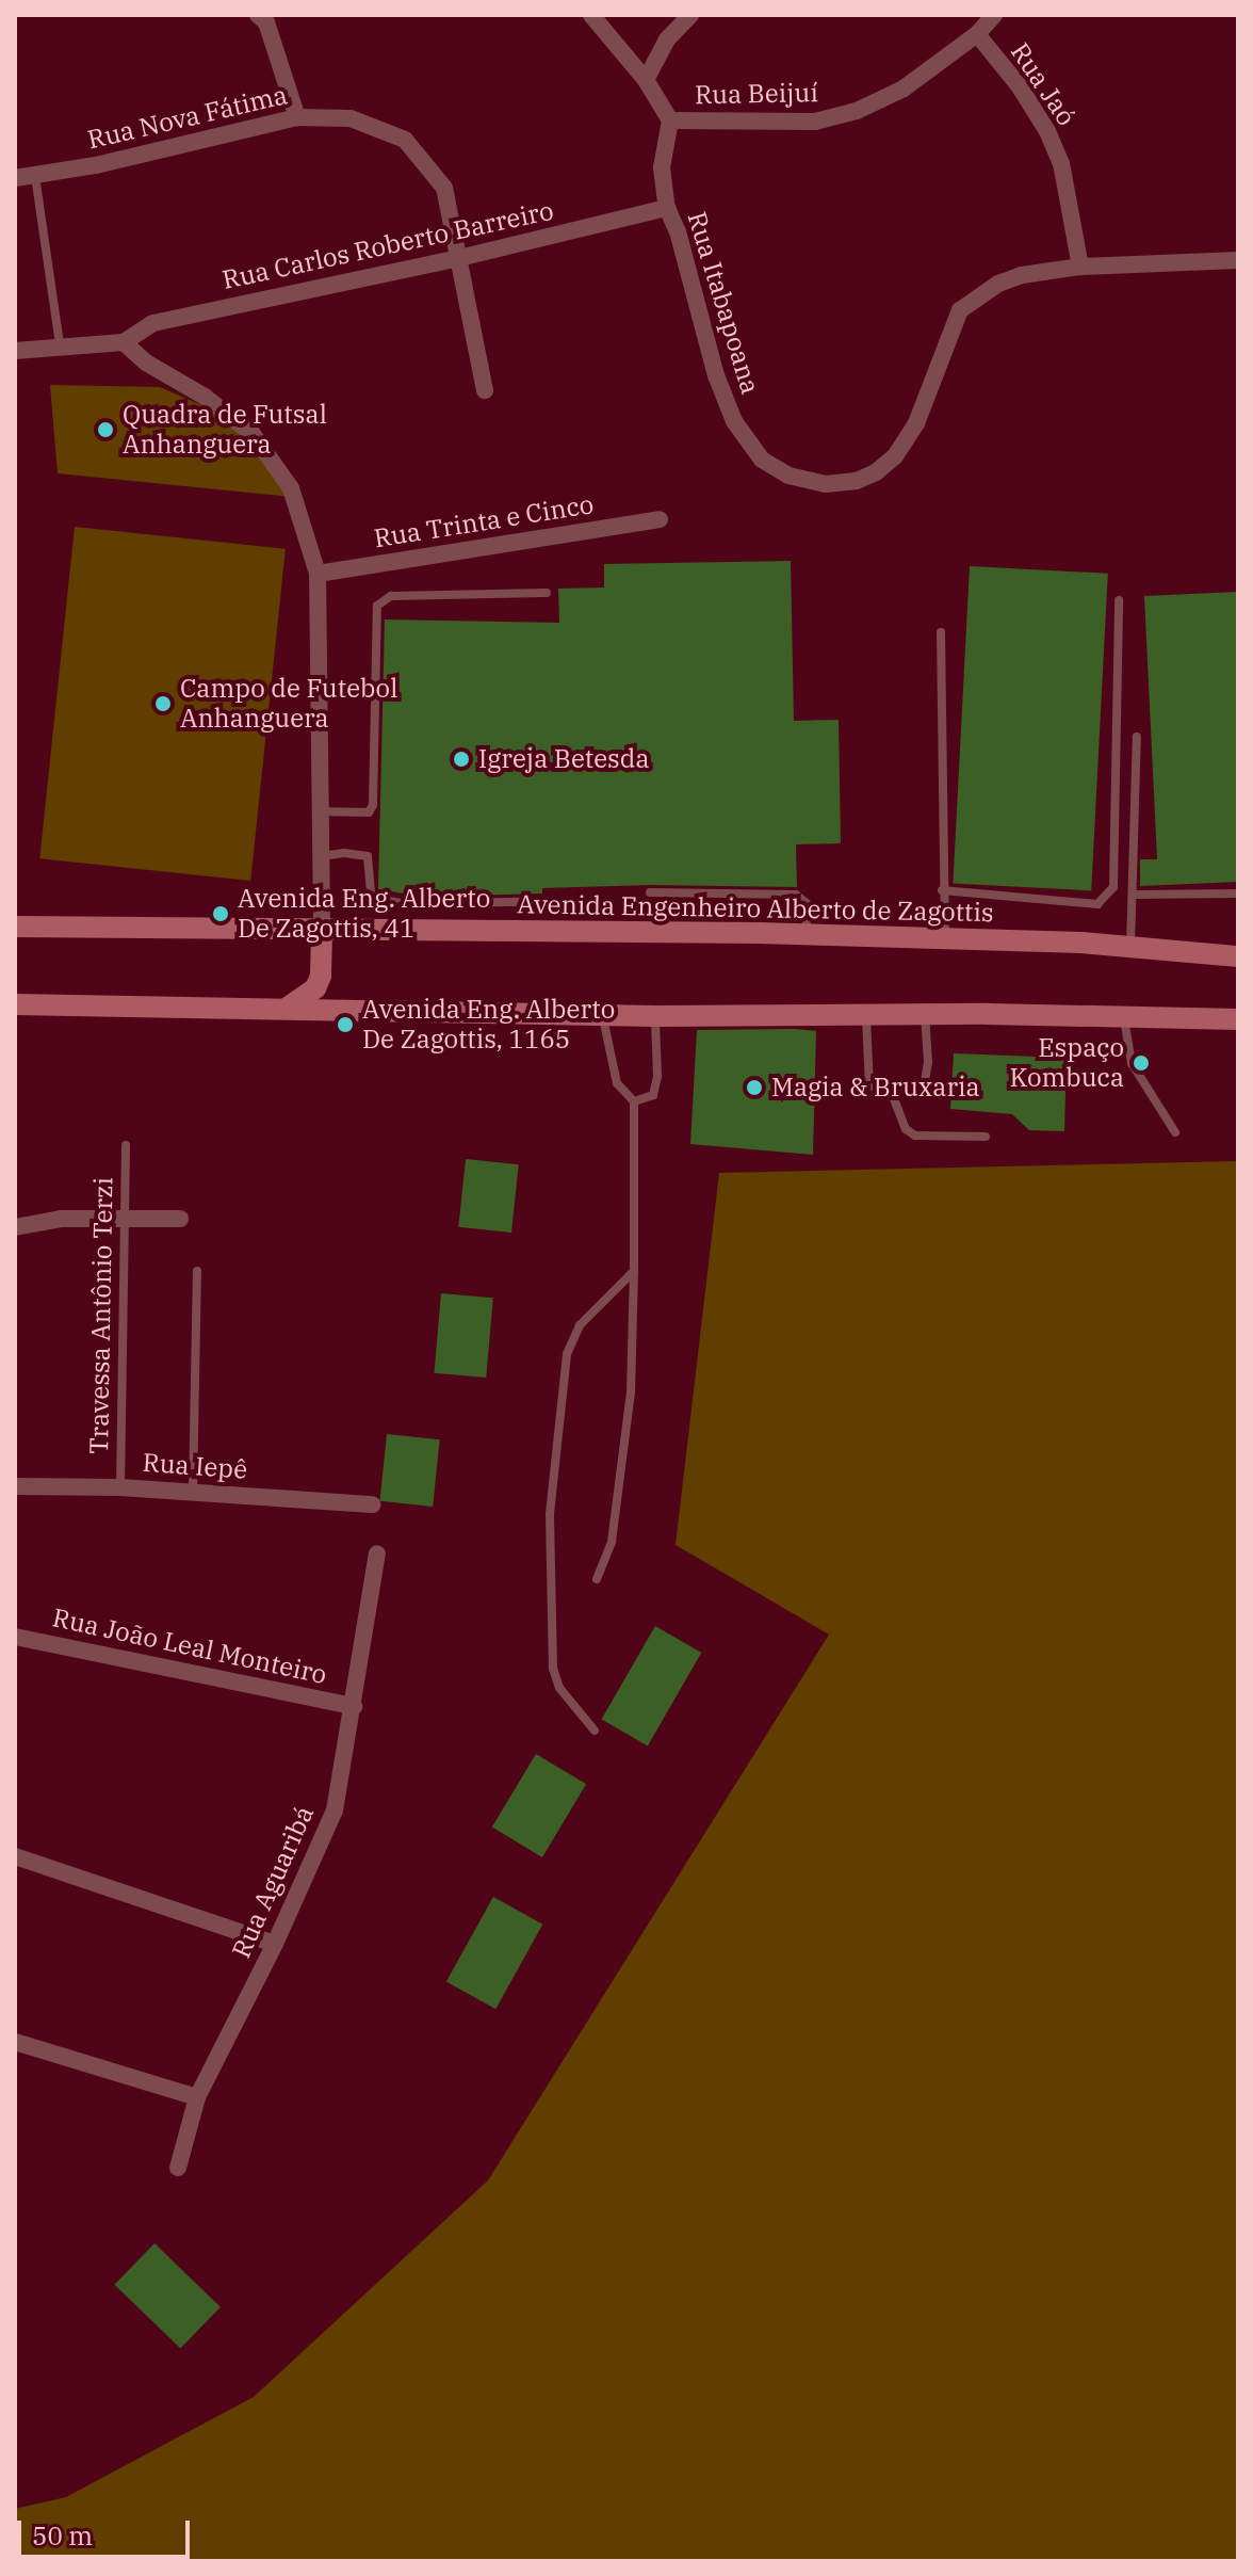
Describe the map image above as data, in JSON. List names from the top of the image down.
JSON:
{
  "streets": {
    "main road": ["Avenida Engenheiro Alberto de Zagottis"],
    "street": [
      "Rua Jaó",
      "Rua Beijuí",
      "Rua Nova Fátima",
      "Rua Carlos Roberto Barreiro",
      "Rua Itabapoana",
      "Rua Trinta e Cinco",
      "Rua Iepê",
      "Rua João Leal Monteiro",
      "Rua Aguaribá"
    ],
    "lane": ["Travessa Antônio Terzi"]
  },
  "crossings": [
    ["Rua Jaó", "Rua Beijuí"],
    ["Rua Jaó", "Rua Itabapoana"],
    ["Rua Beijuí", "Rua Itabapoana"],
    ["Rua Nova Fátima", "Rua Carlos Roberto Barreiro"],
    ["Rua Carlos Roberto Barreiro", "Rua Itabapoana"],
    ["Travessa Antônio Terzi", "Rua Iepê"],
    ["Rua João Leal Monteiro", "Rua Aguaribá"]
  ],
  "places": [
    "Quadra de Futsal Anhanguera",
    "Campo de Futebol Anhanguera",
    "Igreja Betesda",
    "Avenida Eng. Alberto De Zagottis, 41",
    "Avenida Eng. Alberto De Zagottis, 1165",
    "Espaço Kombuca",
    "Magia & Bruxaria"
  ],
  "scale_bar": "50 m"
}
